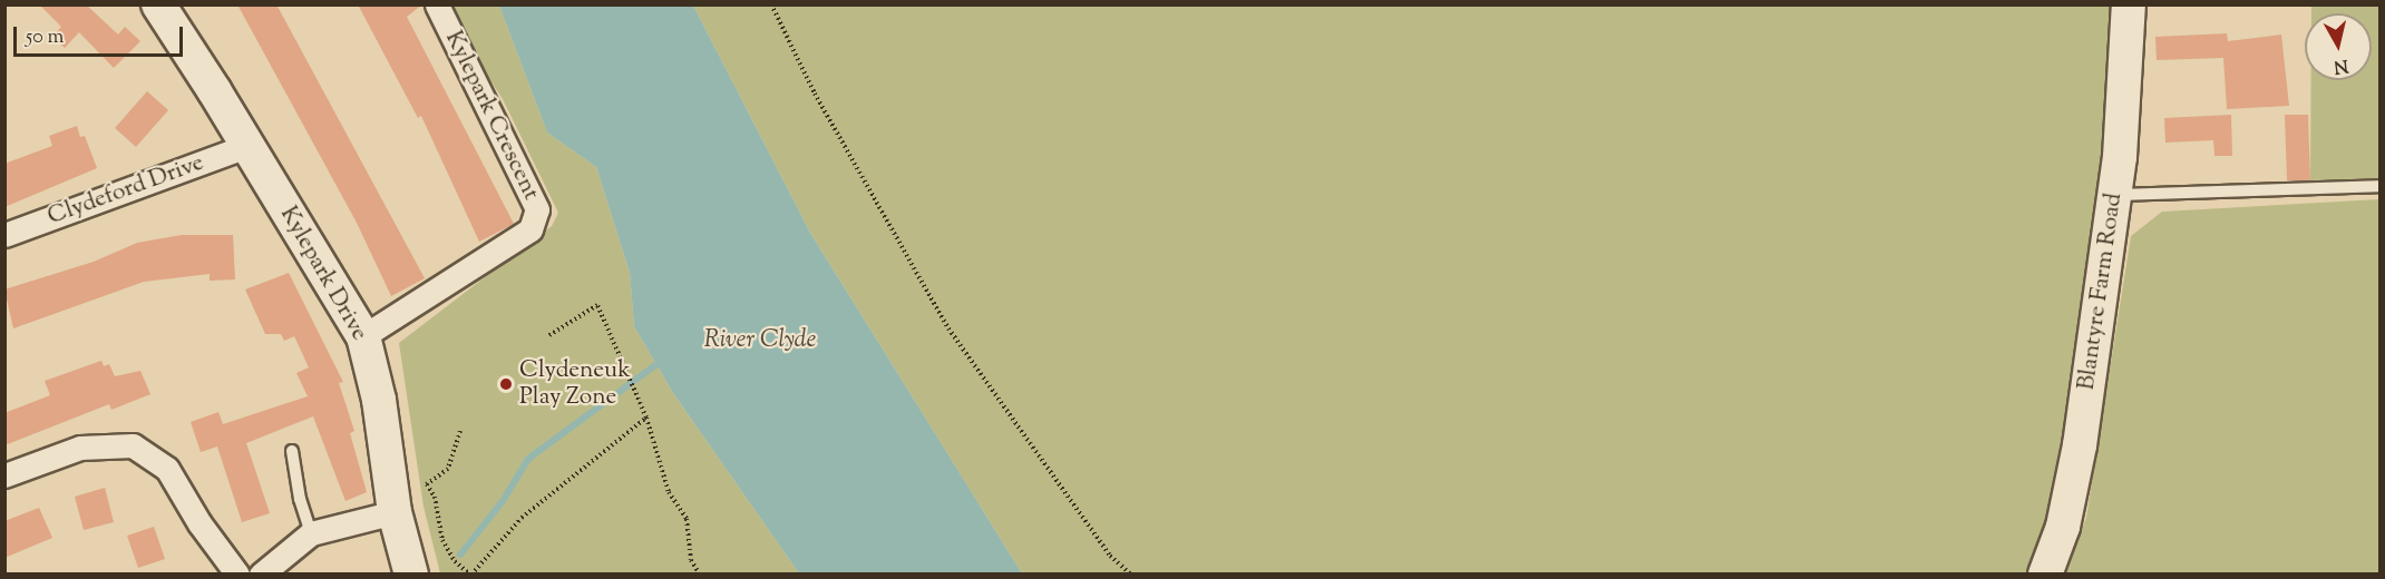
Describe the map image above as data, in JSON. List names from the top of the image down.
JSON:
{
  "streets": {
    "street": [
      "Kylepark Crescent",
      "Clydeford Drive",
      "Kylepark Drive",
      "Blantyre Farm Road"
    ]
  },
  "crossings": [
    ["Kylepark Crescent", "Kylepark Drive"],
    ["Clydeford Drive", "Kylepark Drive"]
  ],
  "water": ["River Clyde"],
  "places": ["Clydeneuk Play Zone"],
  "scale_bar": "50 m",
  "north": "bottom"
}
